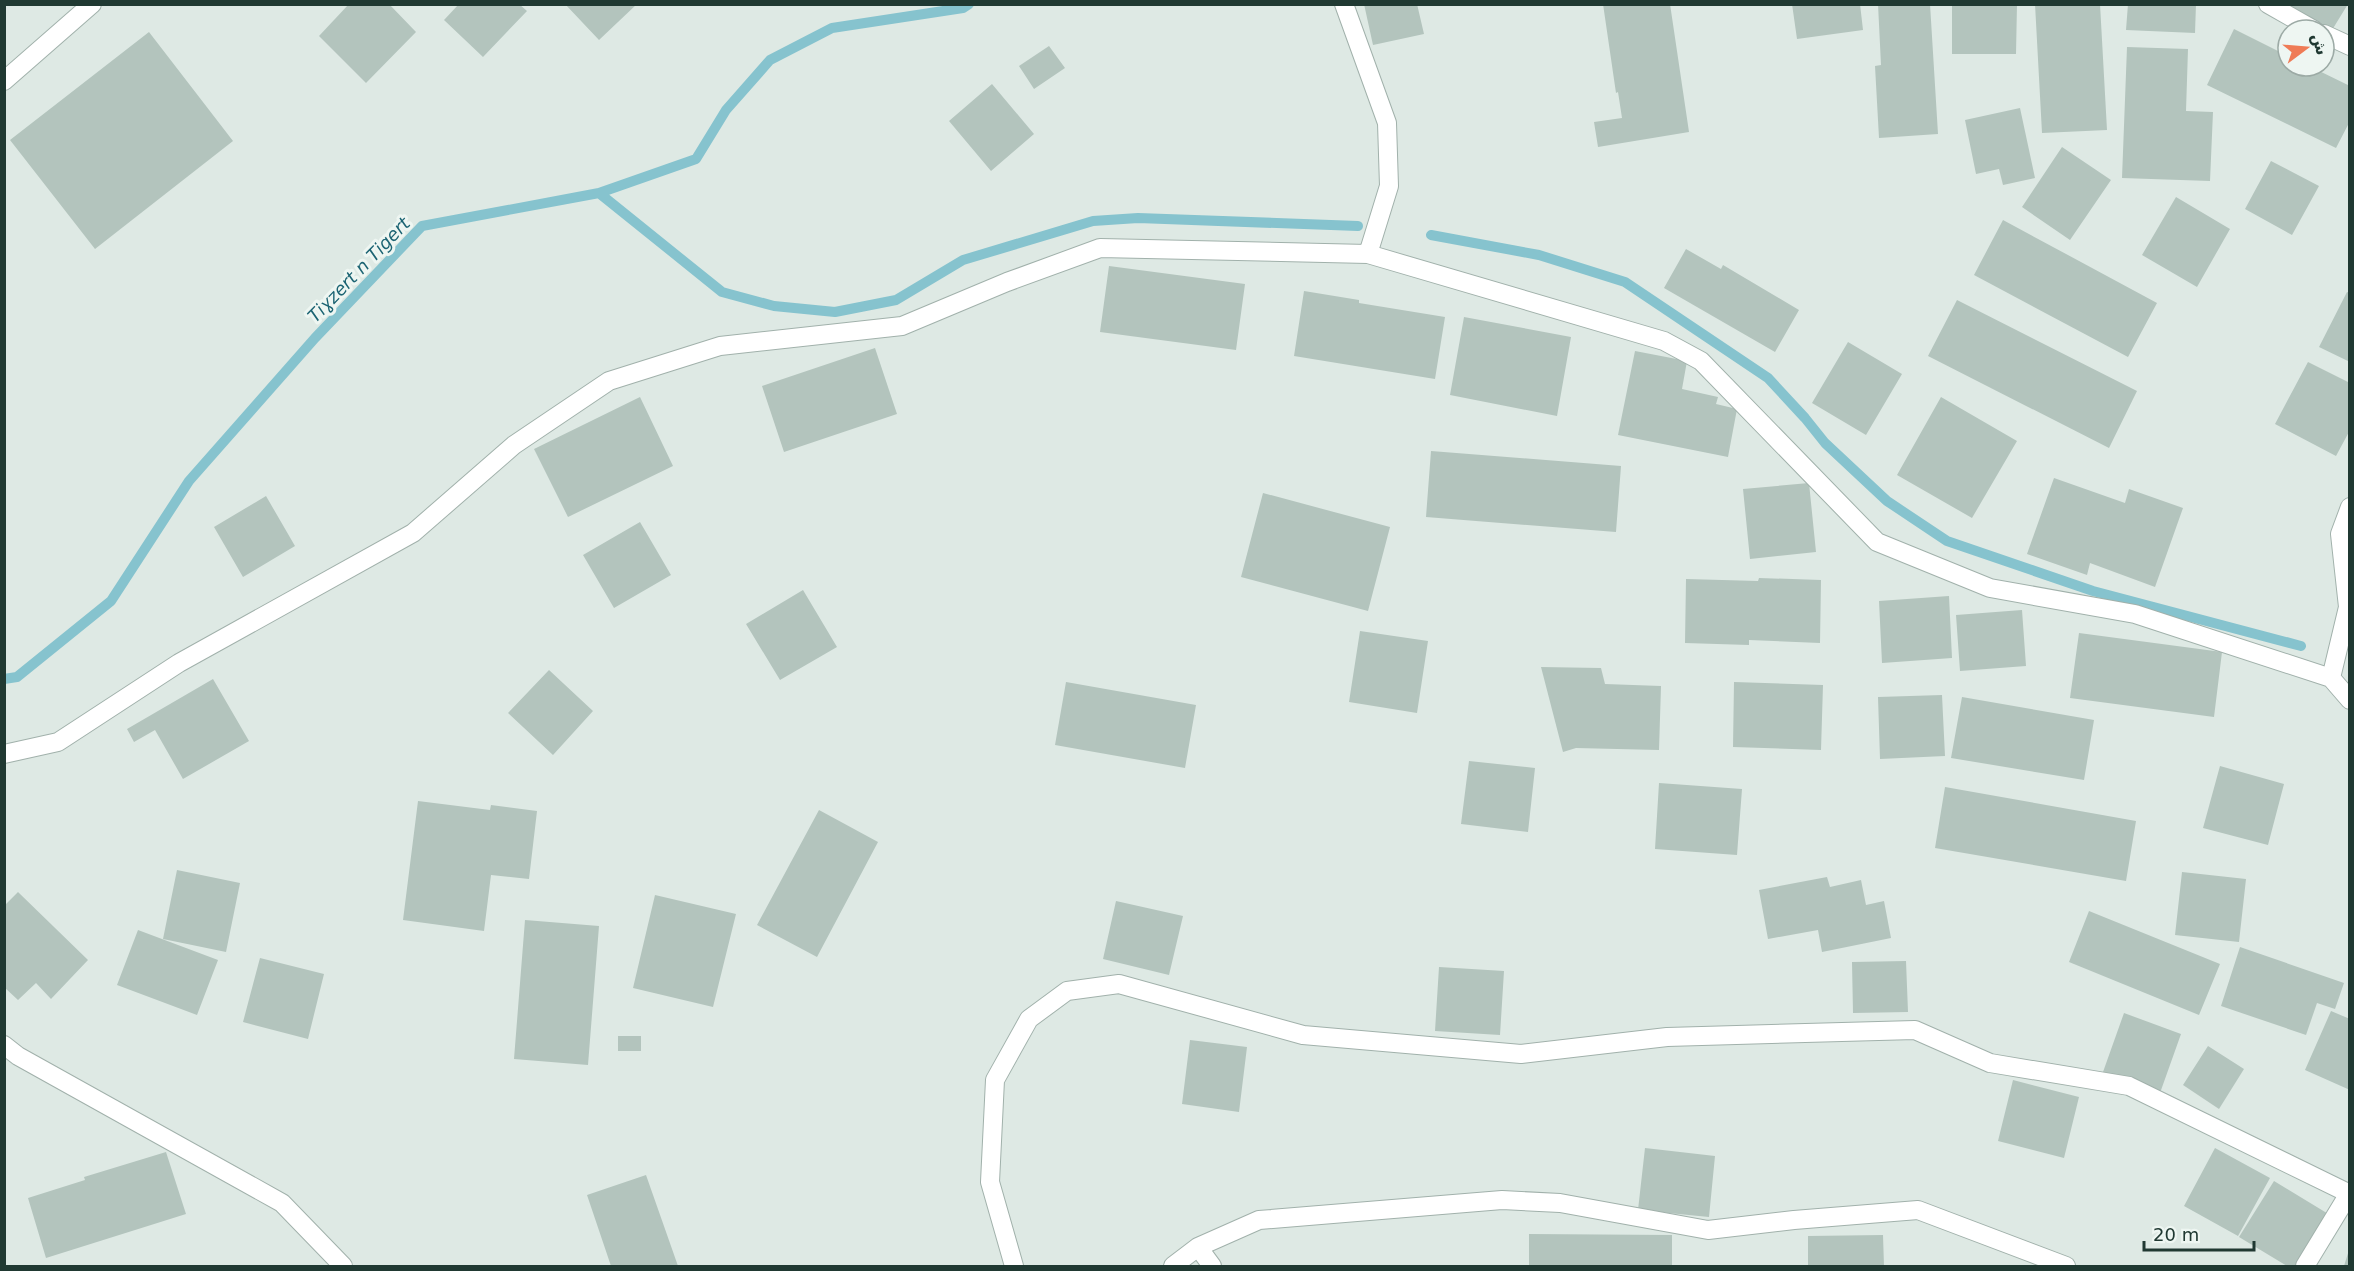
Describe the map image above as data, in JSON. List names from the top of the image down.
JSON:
{
  "water": ["Tiɣzert n Tigert"],
  "scale_bar": "20 m",
  "north": "right"
}
